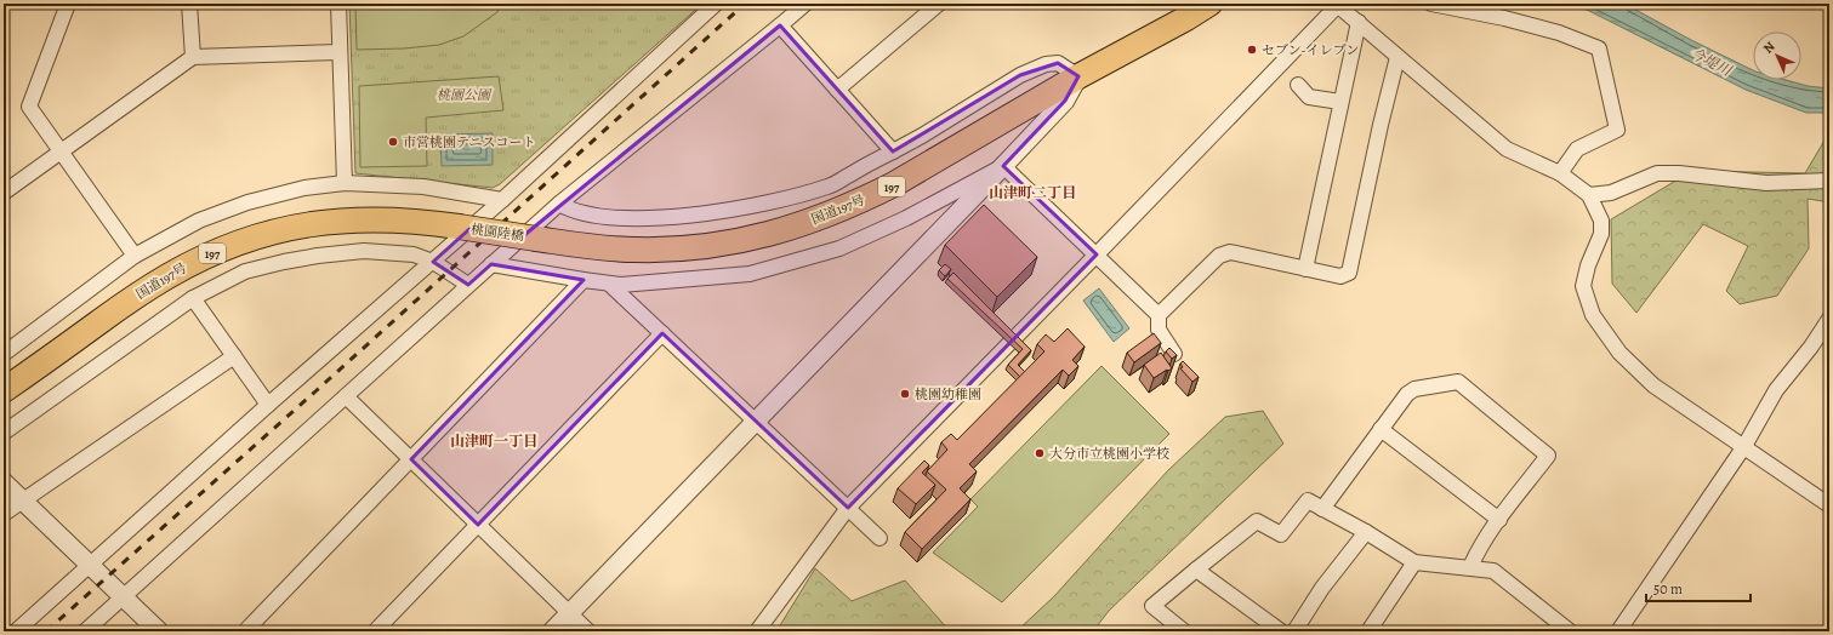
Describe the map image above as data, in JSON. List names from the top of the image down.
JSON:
{
  "streets": {
    "highway": ["197", "国道197号", "桃園陸橋"]
  },
  "crossings": [
    ["国道197号", "桃園陸橋"]
  ],
  "districts": ["山津町二丁目", "山津町一丁目"],
  "water": ["今堤川"],
  "parks": ["桃園公園"],
  "places": [
    "セブン-イレブン",
    "市営桃園テニスコート",
    "桃園幼稚園",
    "大分市立桃園小学校"
  ],
  "scale_bar": "50 m",
  "north": "top left"
}
